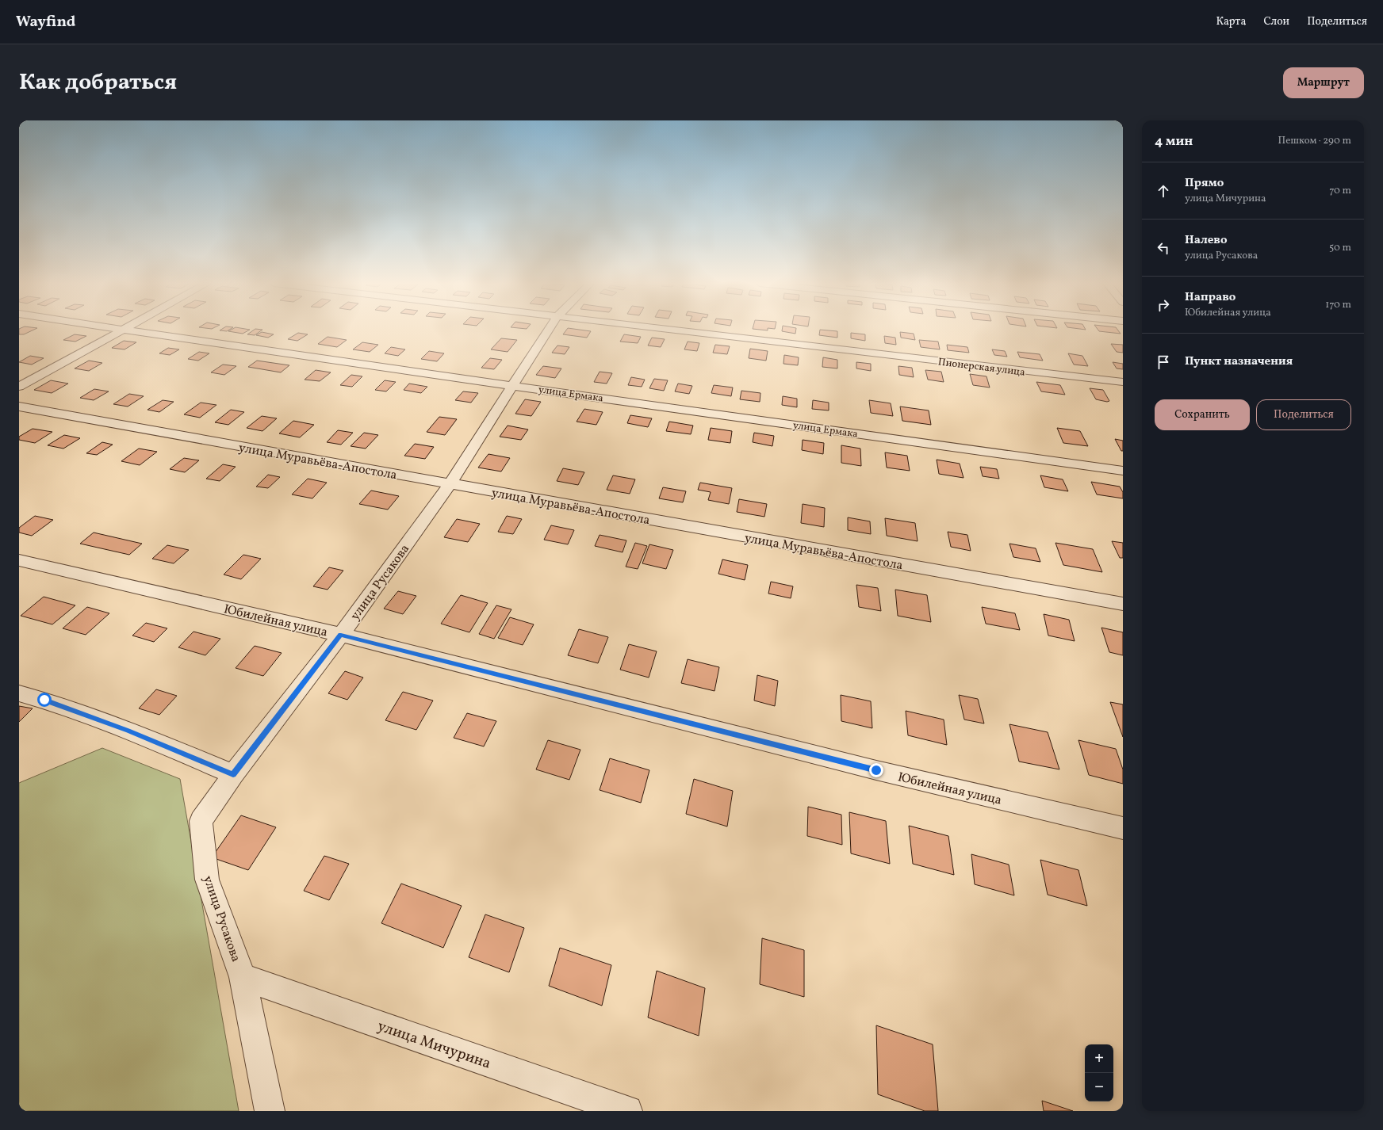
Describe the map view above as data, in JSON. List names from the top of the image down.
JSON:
{
  "streets": {
    "street": [
      "Пионерская улица",
      "улица Ермака",
      "улица Муравьёва-Апостола",
      "улица Русакова",
      "Юбилейная улица",
      "улица Мичурина"
    ]
  },
  "crossings": [
    ["улица Ермака", "улица Русакова"],
    ["улица Муравьёва-Апостола", "улица Русакова"],
    ["улица Русакова", "Юбилейная улица"],
    ["улица Русакова", "улица Мичурина"]
  ],
  "page": {
    "header": "Wayfind",
    "nav": ["Карта", "Слои", "Поделиться"],
    "title": "Как добраться",
    "buttons": [
      "Маршрут",
      ["Сохранить", "Поделиться"]
    ],
    "heading": ["4 мин", "Пешком · 290 m"],
    "list": [
      ["Прямо", "улица Мичурина", "70 m"],
      ["Налево", "улица Русакова", "50 m"],
      ["Направо", "Юбилейная улица", "170 m"],
      "Пункт назначения"
    ],
    "map_buttons": ["+", "−"]
  }
}
